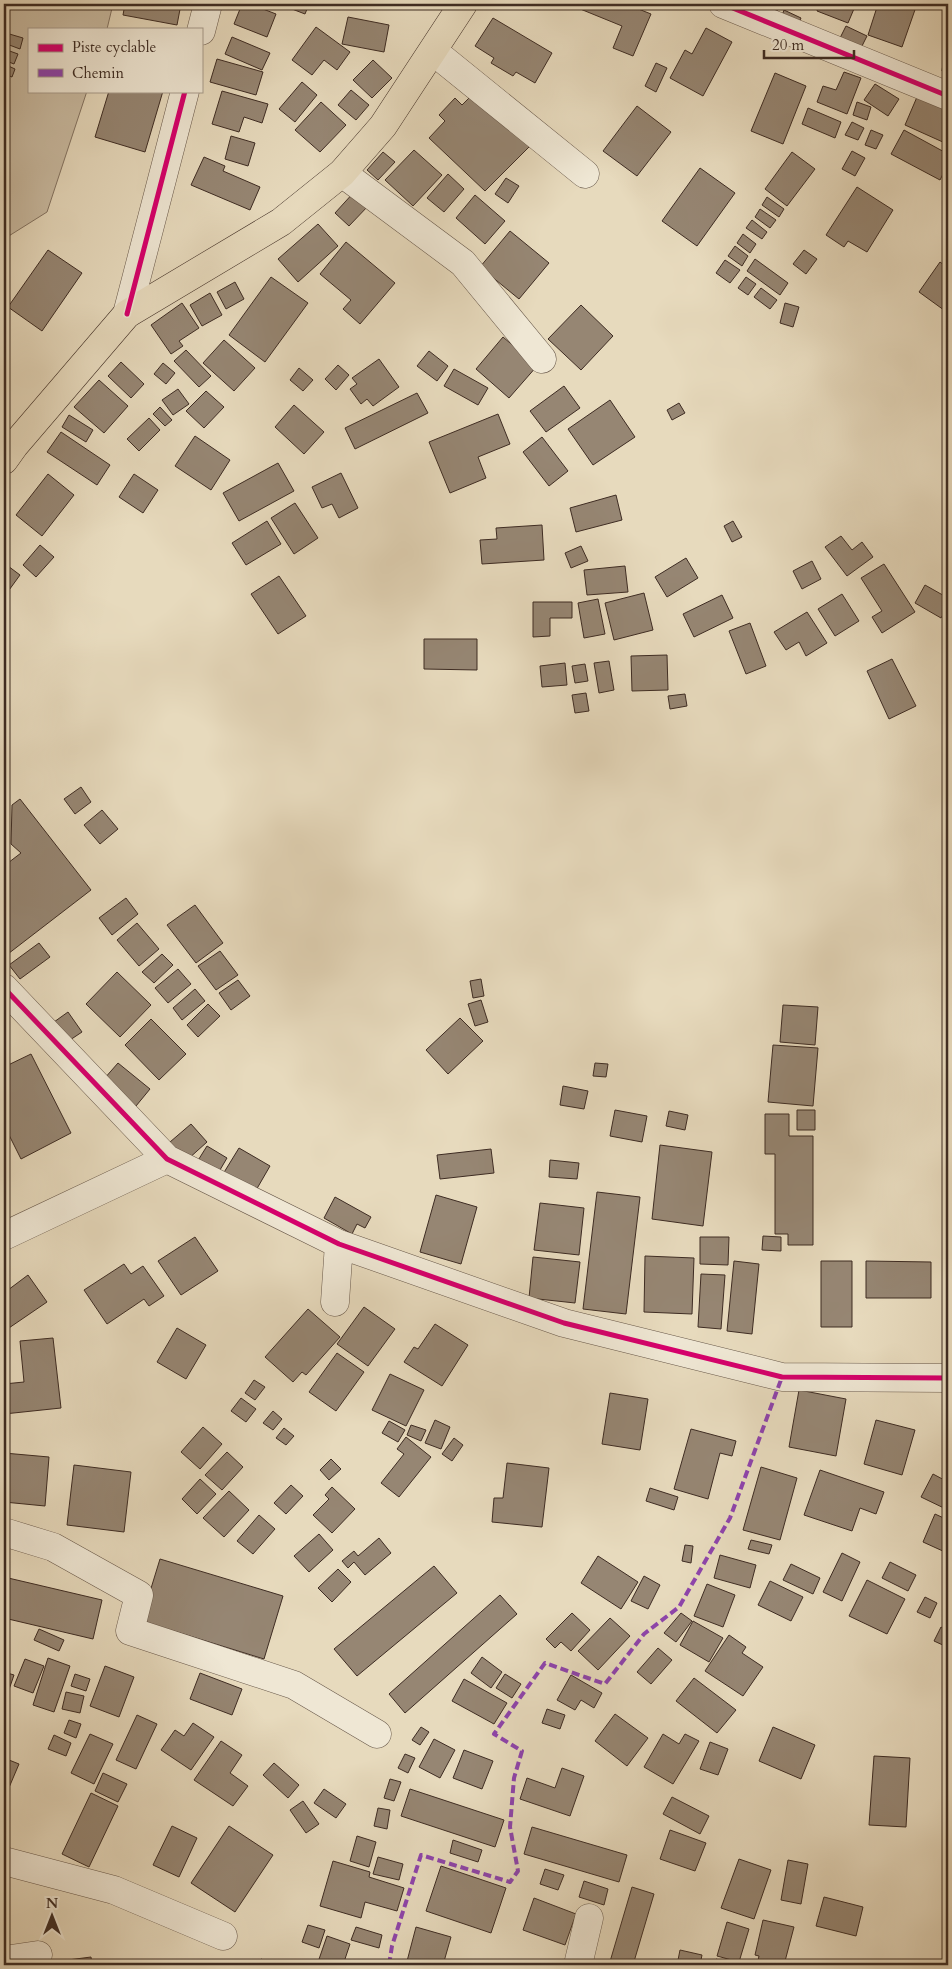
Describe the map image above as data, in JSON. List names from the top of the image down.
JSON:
{
  "legend": ["Piste cyclable", "Chemin"],
  "scale_bar": "20 m",
  "north": "top"
}
